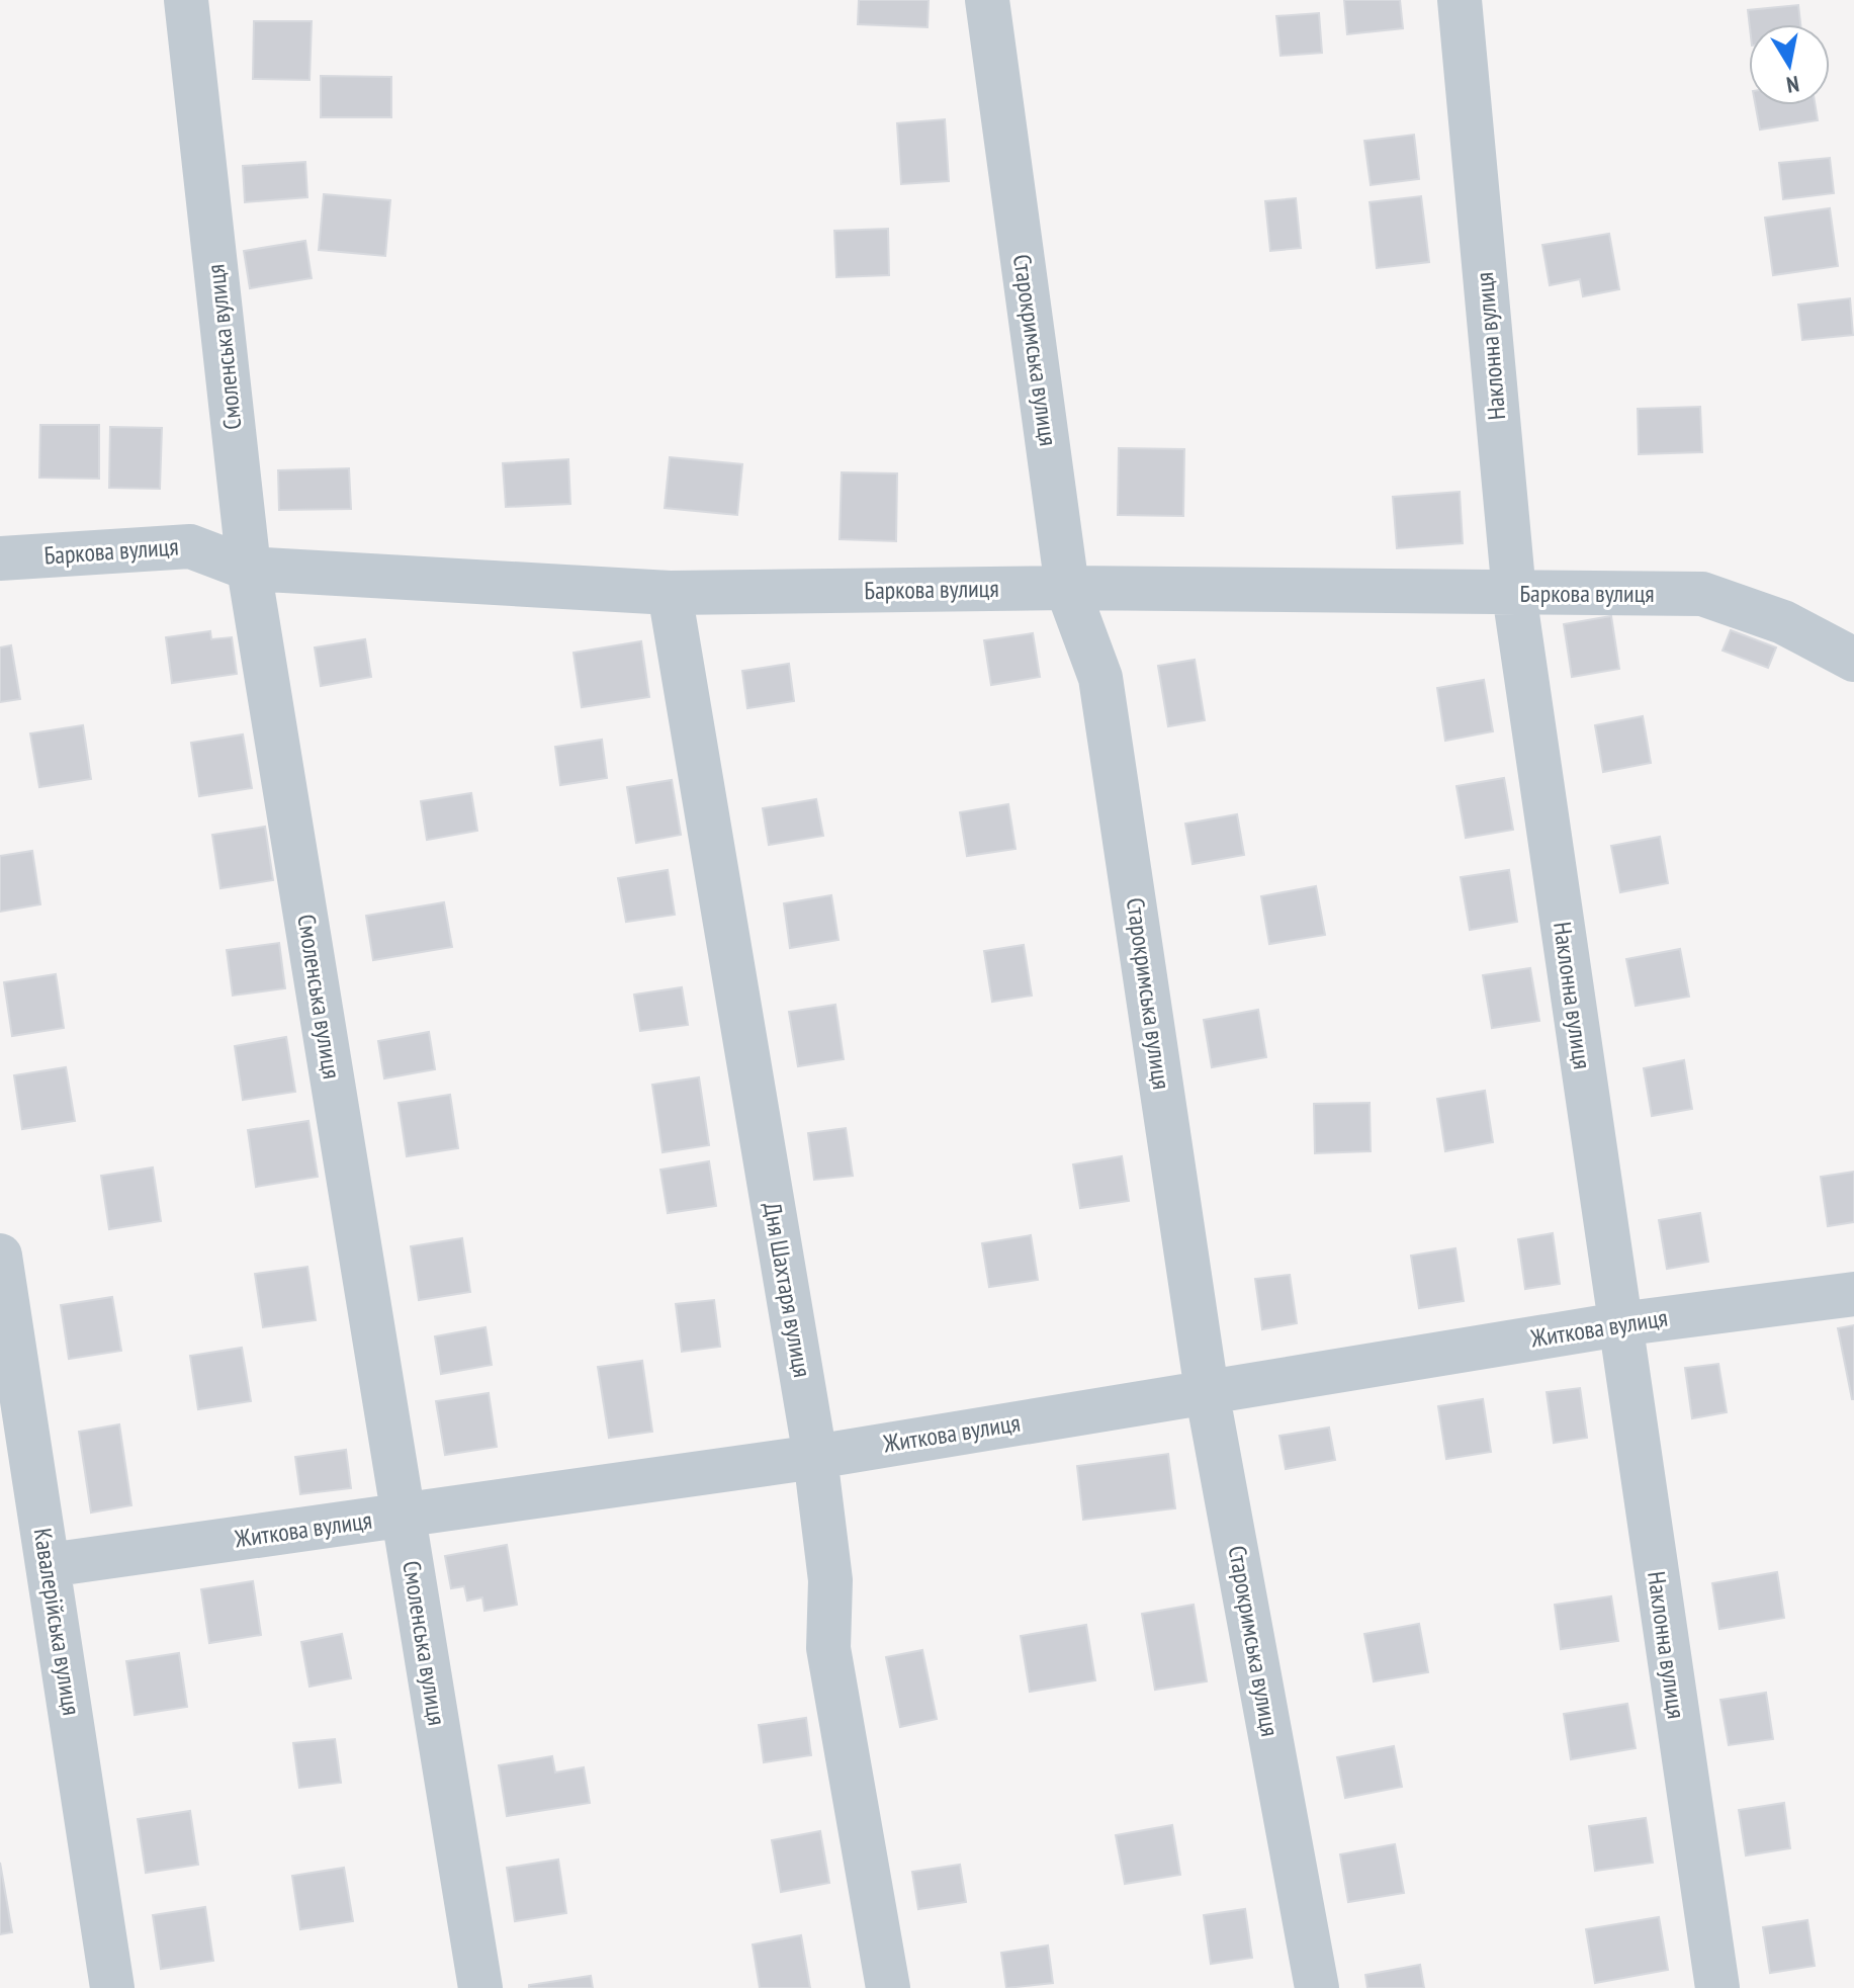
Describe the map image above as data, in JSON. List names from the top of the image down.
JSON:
{
  "streets": {
    "street": [
      "Наклонна вулиця",
      "Смоленська вулиця",
      "Старокримська вулиця",
      "Баркова вулиця",
      "Дня Шахтаря вулиця",
      "Житкова вулиця",
      "Кавалерійська вулиця"
    ]
  },
  "crossings": [
    ["Наклонна вулиця", "Баркова вулиця"],
    ["Наклонна вулиця", "Житкова вулиця"],
    ["Смоленська вулиця", "Баркова вулиця"],
    ["Смоленська вулиця", "Житкова вулиця"],
    ["Старокримська вулиця", "Баркова вулиця"],
    ["Старокримська вулиця", "Житкова вулиця"],
    ["Баркова вулиця", "Дня Шахтаря вулиця"],
    ["Дня Шахтаря вулиця", "Житкова вулиця"],
    ["Житкова вулиця", "Кавалерійська вулиця"]
  ],
  "north": "bottom"
}
